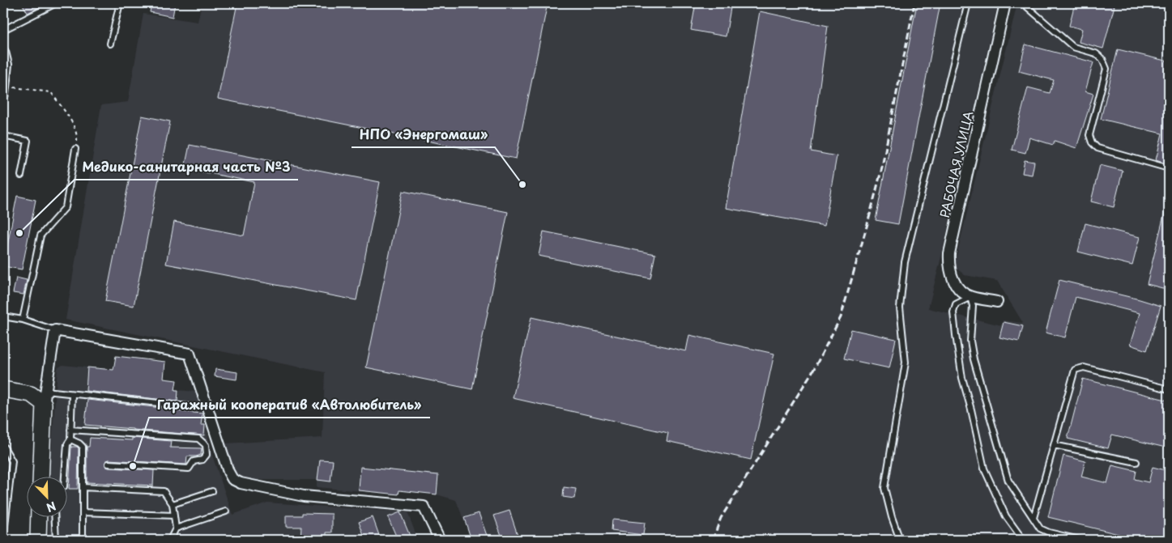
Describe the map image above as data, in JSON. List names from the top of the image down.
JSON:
{
  "streets": {
    "street": ["РАБОЧАЯ УЛИЦА"]
  },
  "places": ["НПО «Энергомаш»", "Медико-санитарная часть №3", "Гаражный кооператив «Автолюбитель»"],
  "north": "bottom right"
}
